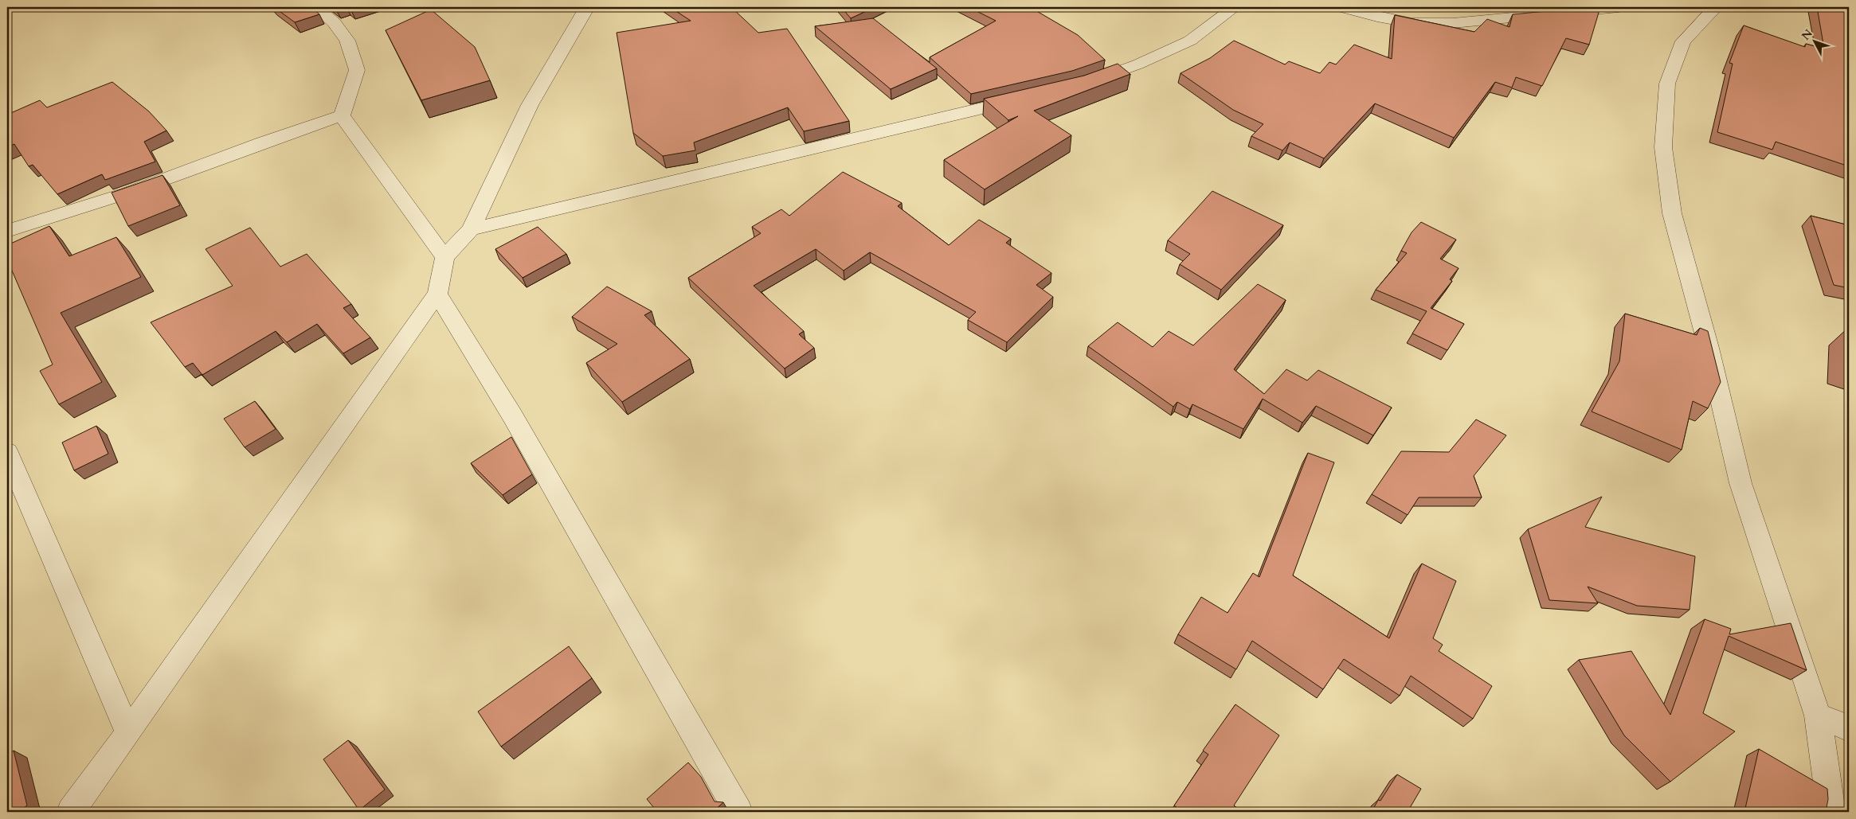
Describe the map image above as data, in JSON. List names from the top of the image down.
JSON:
{
  "north": "top left"
}
